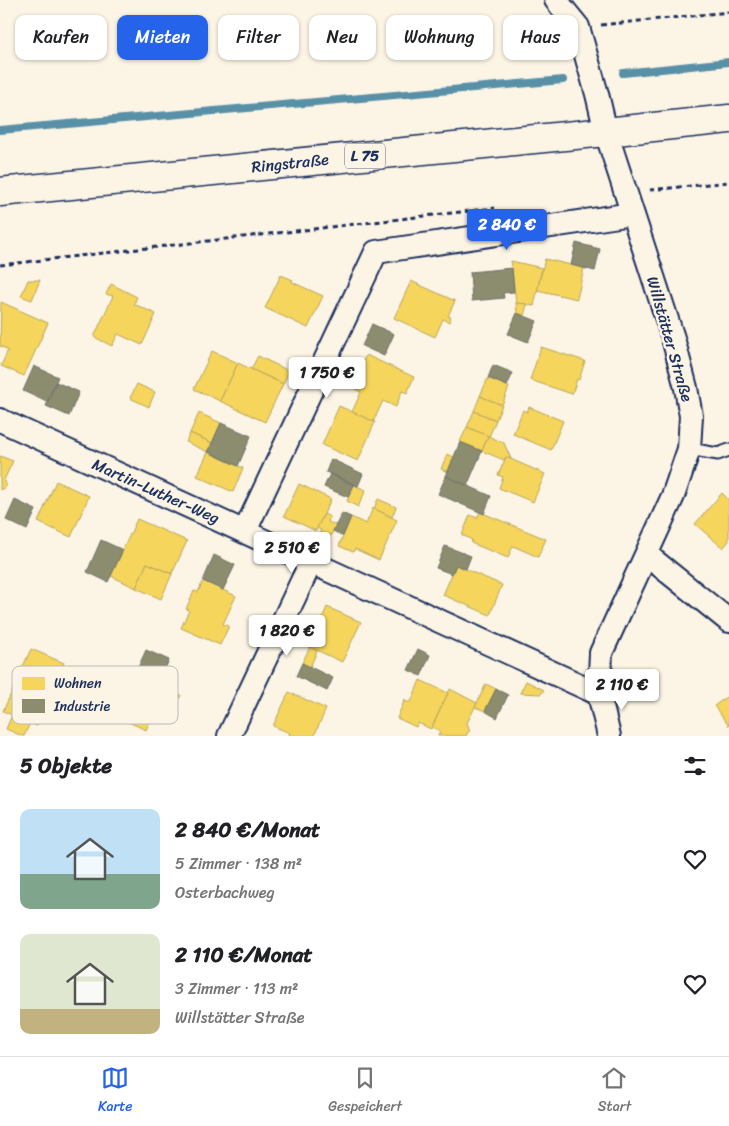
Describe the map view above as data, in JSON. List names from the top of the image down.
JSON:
{
  "streets": {
    "main road": ["L 75", "Ringstraße"],
    "street": ["Willstätter Straße", "Martin-Luther-Weg"]
  },
  "crossings": [
    ["Ringstraße", "Willstätter Straße"],
    ["Willstätter Straße", "Martin-Luther-Weg"]
  ],
  "legend": ["Wohnen", "Industrie"],
  "page": {
    "chip": [
      "Kaufen",
      "Mieten",
      "Filter",
      "Neu",
      "Wohnung",
      "Haus"
    ],
    "price": [
      "2 840 €",
      "1 750 €",
      "2 510 €",
      "1 820 €",
      "2 110 €"
    ],
    "heading": "5 Objekte",
    "list": [
      {
        "name": "2 840 €/Monat",
        "note": "5 Zimmer · 138 m² · Osterbachweg"
      },
      {
        "name": "2 110 €/Monat",
        "note": "3 Zimmer · 113 m² · Willstätter Straße"
      }
    ],
    "tabs": ["Karte", "Gespeichert", "Start"]
  }
}
